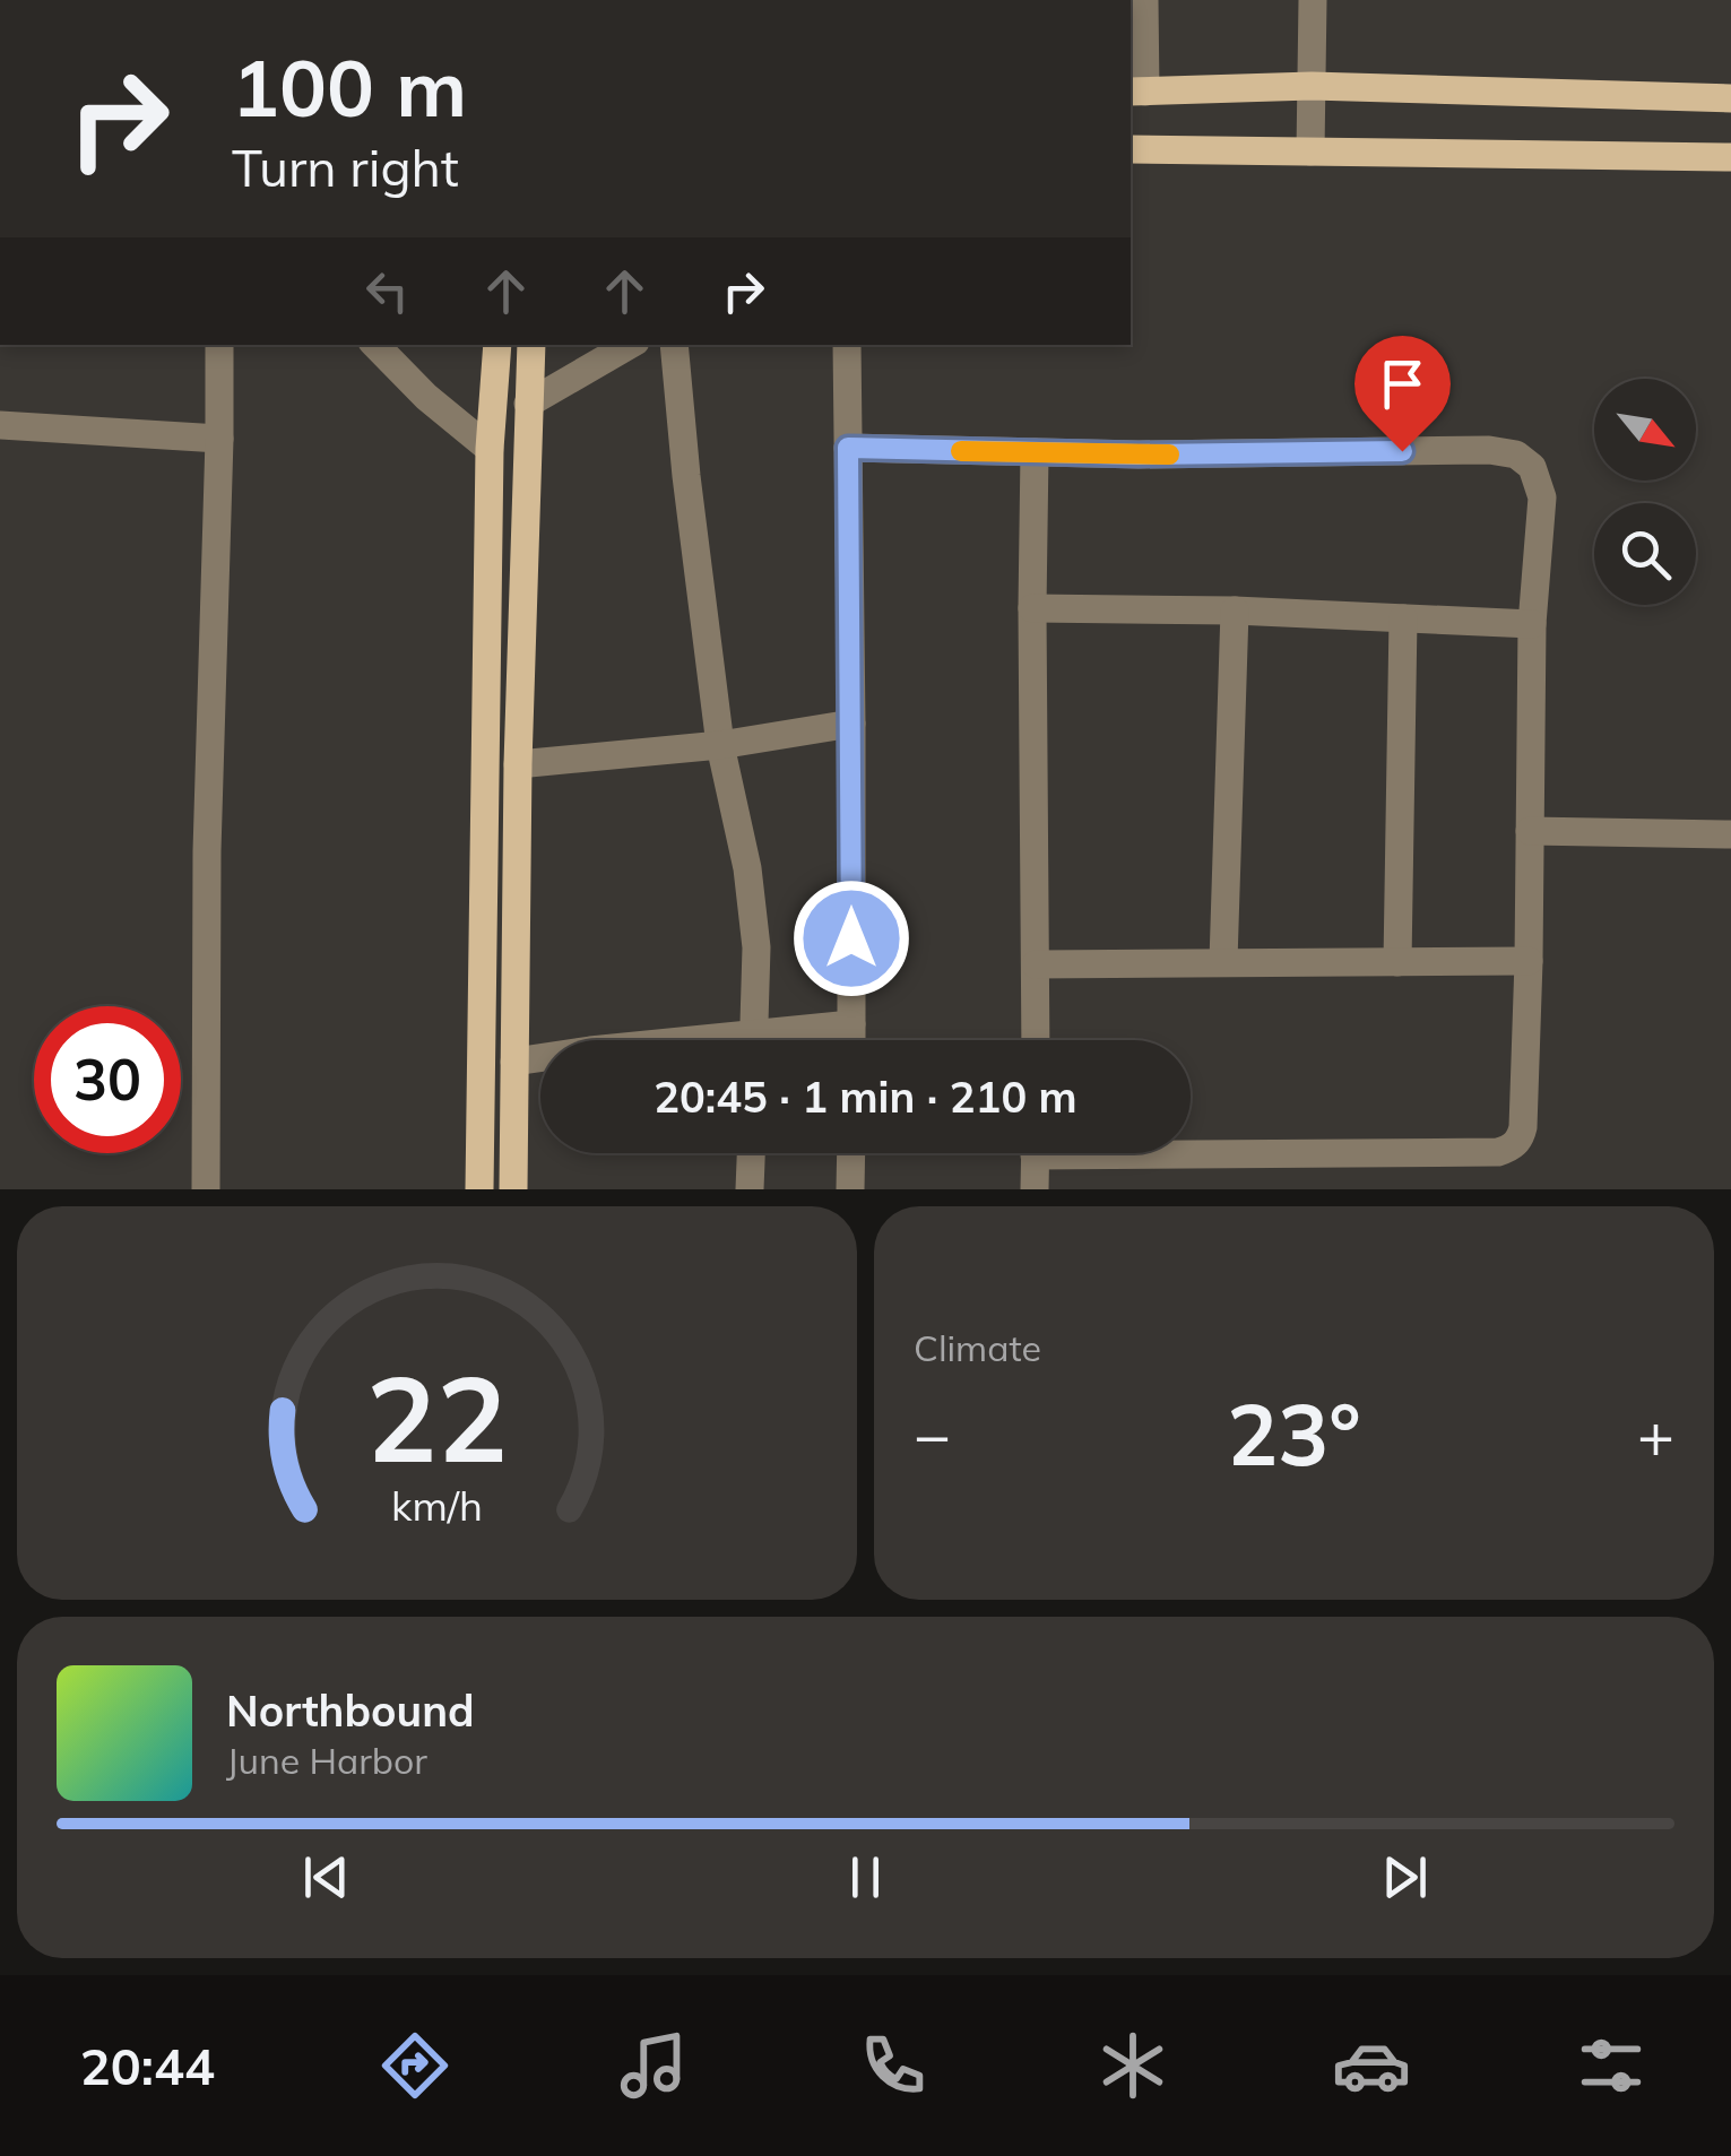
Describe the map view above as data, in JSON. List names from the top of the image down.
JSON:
{
  "north": "bottom right",
  "page": {
    "turn": ["100 m", "Turn right"],
    "limit": "30",
    "trip": "20:45 · 1 min · 210 m",
    "tile": "Climate",
    "heat": ["−", "23°", "+"],
    "song": ["Northbound", "June Harbor"],
    "tabs": "20:44",
    "gauge": ["22", "km/h"]
  }
}
